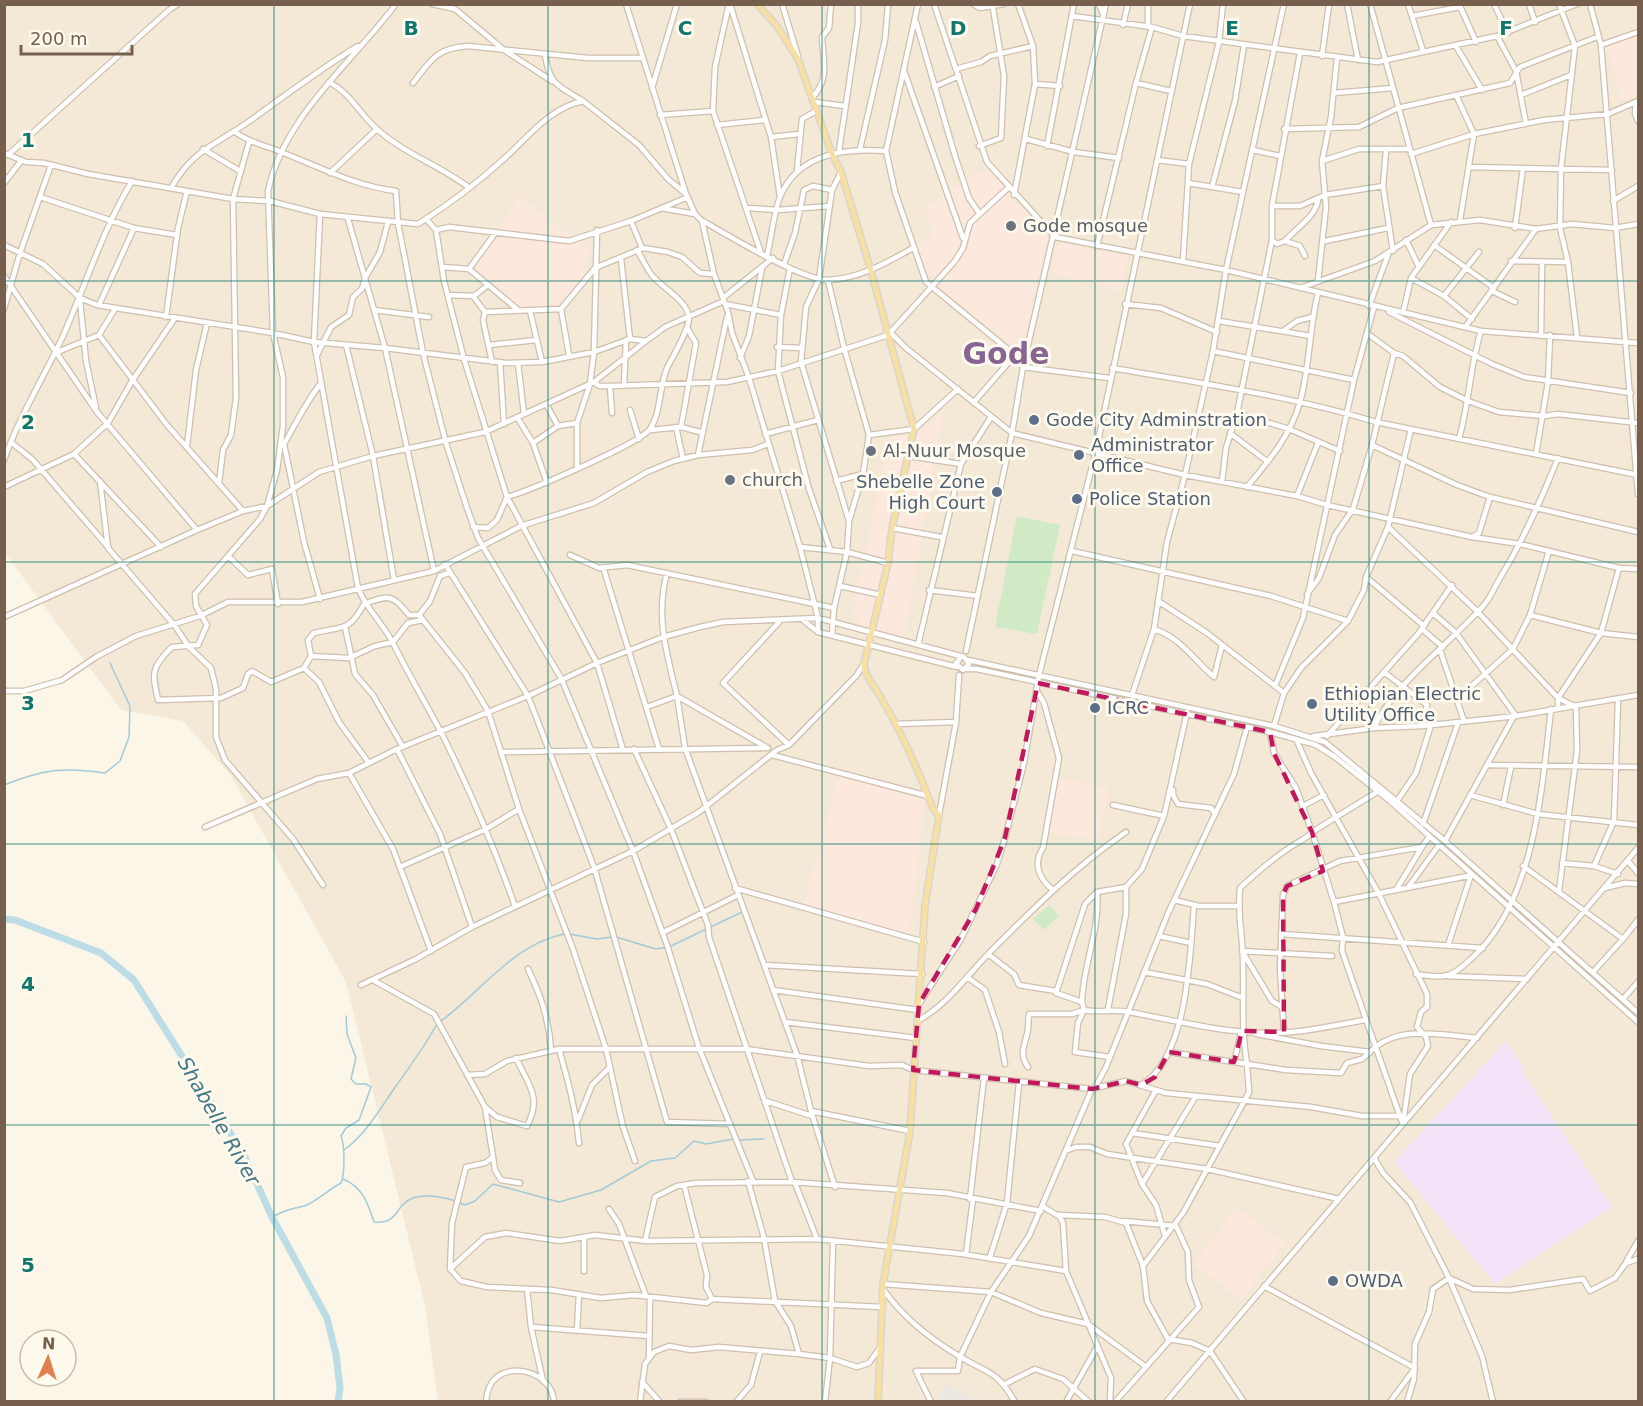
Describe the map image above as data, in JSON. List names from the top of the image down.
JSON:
{
  "districts": ["Gode"],
  "water": ["Shabelle River"],
  "places": [
    "Gode mosque",
    "Gode City Adminstration",
    "Al-Nuur Mosque",
    "Administrator Office",
    "church",
    "Shebelle Zone High Court",
    "Police Station",
    "Ethiopian Electric Utility Office",
    "ICRC",
    "OWDA"
  ],
  "scale_bar": "200 m",
  "north": "top",
  "grid": {
    "columns": [
      "B",
      "C",
      "D",
      "E",
      "F"
    ],
    "rows": [
      "1",
      "2",
      "3",
      "4",
      "5"
    ]
  }
}
